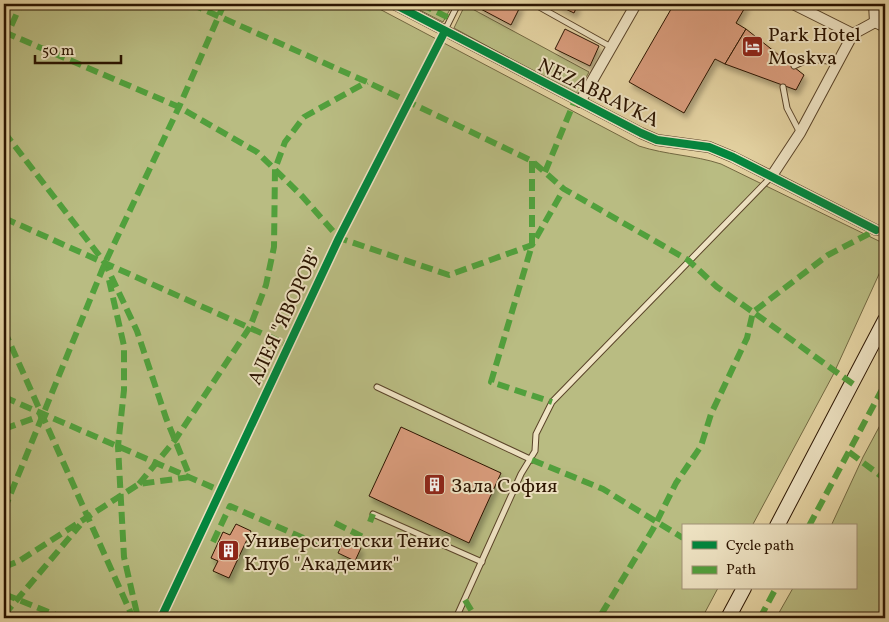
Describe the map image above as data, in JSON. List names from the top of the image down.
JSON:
{
  "streets": {
    "street": ["NEZABRAVKA"],
    "cycle path": ["АЛЕЯ \"ЯВОРОВ\""]
  },
  "places": {
    "hotel": ["Park Hotel Moskva"],
    "building": ["Зала София", "Университетски Тенис Клуб \"Академик\""]
  },
  "legend": ["Cycle path", "Path"],
  "scale_bar": "50 m"
}
